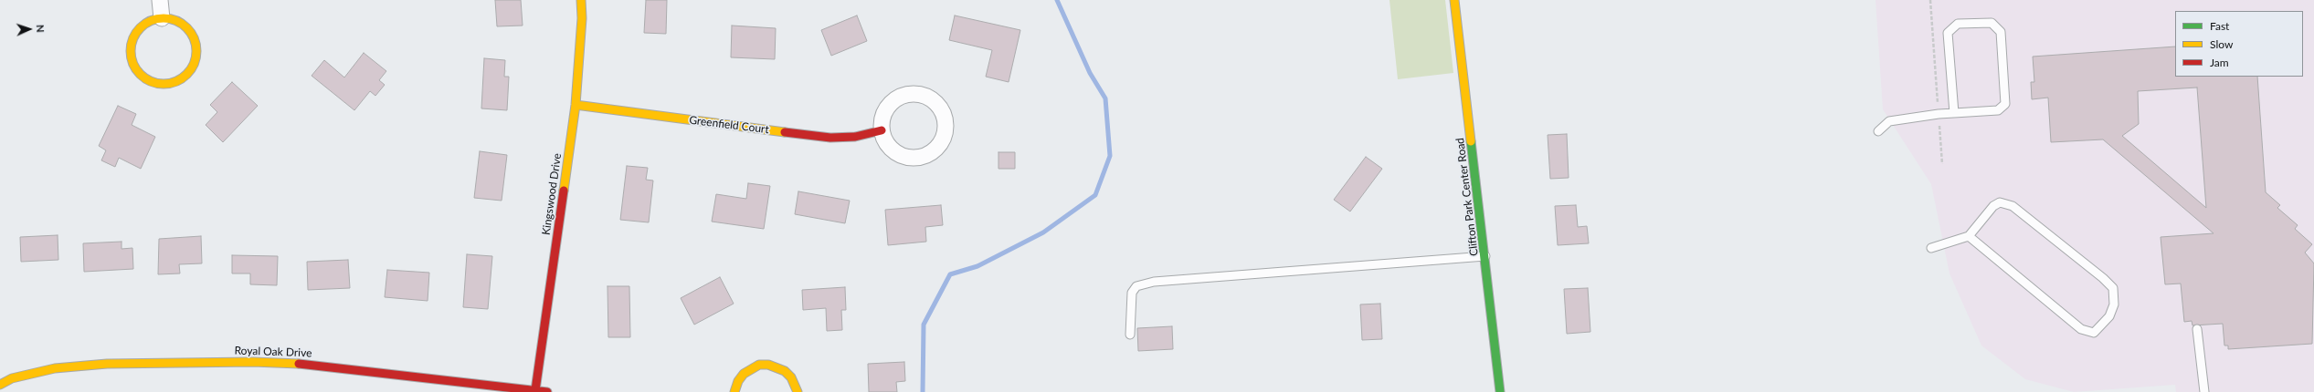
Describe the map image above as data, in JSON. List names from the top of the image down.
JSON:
{
  "streets": {
    "street": [
      "Greenfield Court",
      "Kingswood Drive",
      "Clifton Park Center Road",
      "Royal Oak Drive"
    ]
  },
  "crossings": [
    ["Greenfield Court", "Kingswood Drive"],
    ["Kingswood Drive", "Royal Oak Drive"]
  ],
  "legend": ["Fast", "Slow", "Jam"],
  "north": "right"
}
